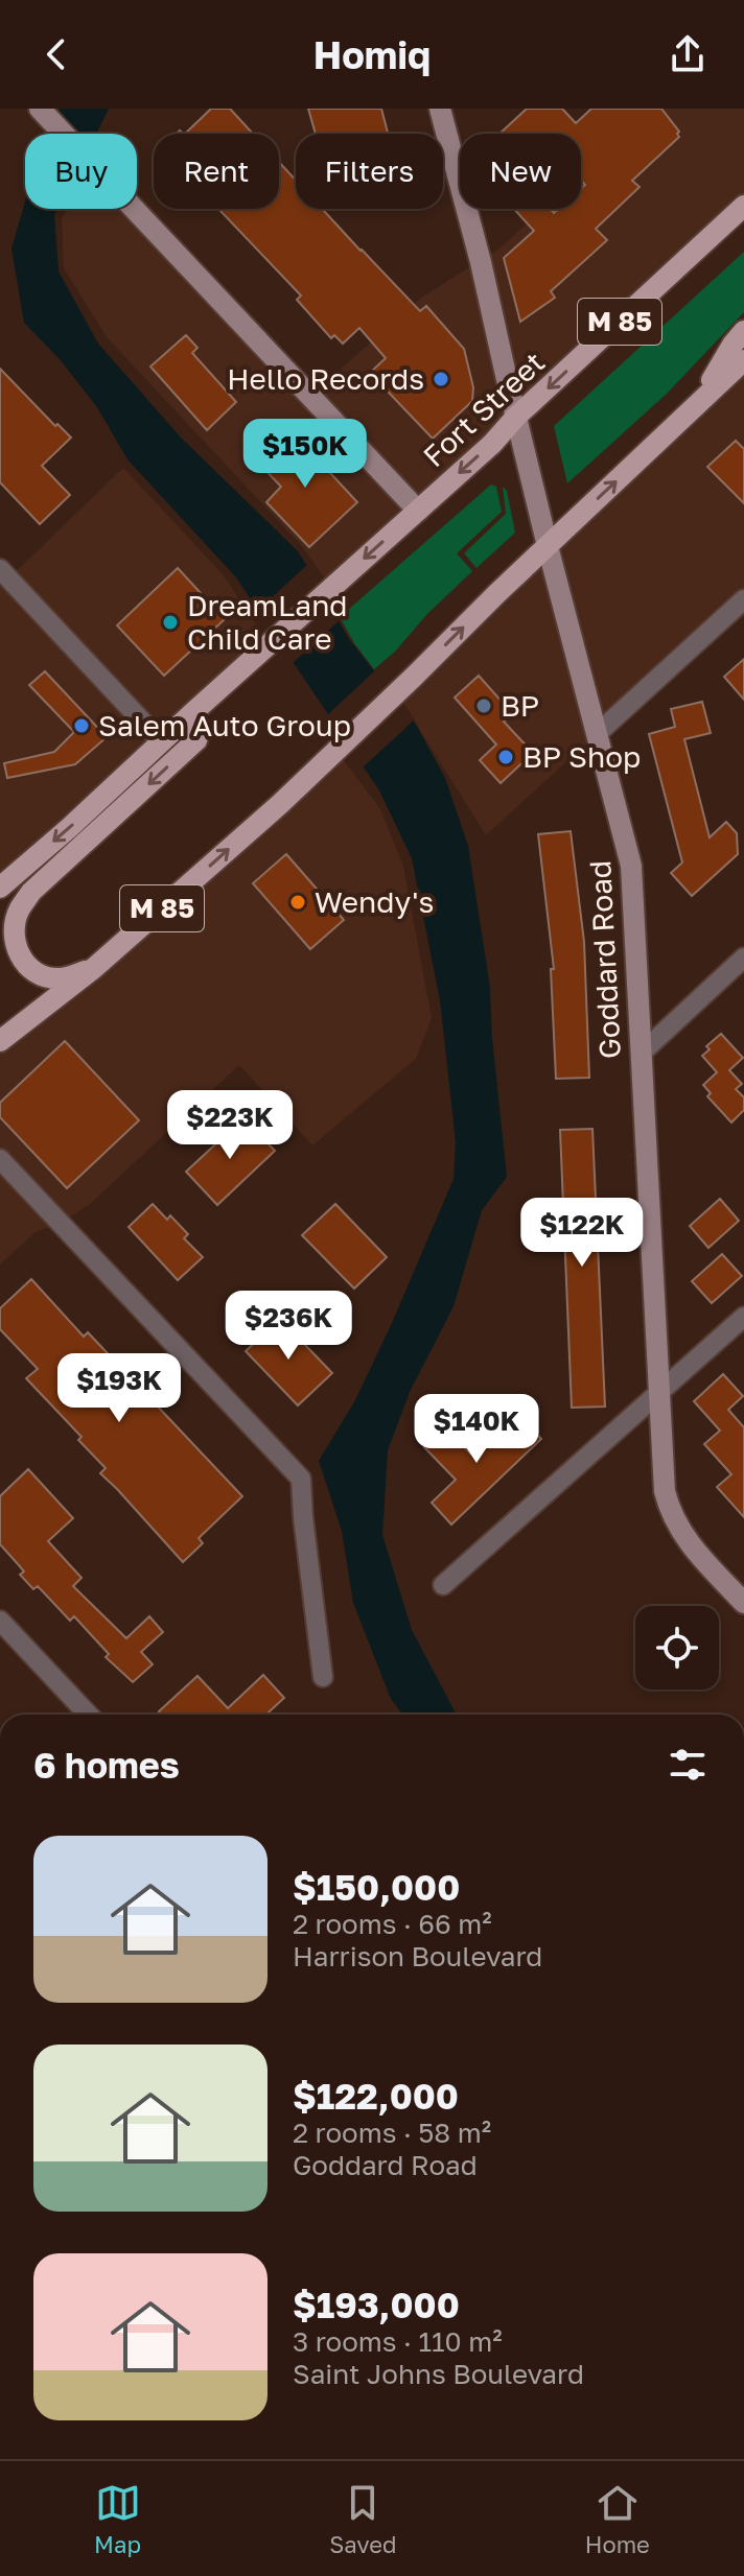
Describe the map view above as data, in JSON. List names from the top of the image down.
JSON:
{
  "streets": {
    "main road": ["M 85", "Fort Street"],
    "street": ["Goddard Road"]
  },
  "crossings": [
    ["M 85", "Goddard Road"],
    ["Fort Street", "Goddard Road"]
  ],
  "places": [
    "Hello Records",
    "DreamLand Child Care",
    "BP",
    "Salem Auto Group",
    "BP Shop",
    "Wendy's"
  ],
  "page": {
    "header": "Homiq",
    "chip": [
      "Buy",
      "Rent",
      "Filters",
      "New"
    ],
    "price": [
      "$150K",
      "$223K",
      "$122K",
      "$236K",
      "$193K",
      "$140K"
    ],
    "heading": "6 homes",
    "list": [
      {
        "name": "$150,000",
        "note": "2 rooms · 66 m² · Harrison Boulevard"
      },
      {
        "name": "$122,000",
        "note": "2 rooms · 58 m² · Goddard Road"
      },
      {
        "name": "$193,000",
        "note": "3 rooms · 110 m² · Saint Johns Boulevard"
      }
    ],
    "tabs": ["Map", "Saved", "Home"]
  }
}
